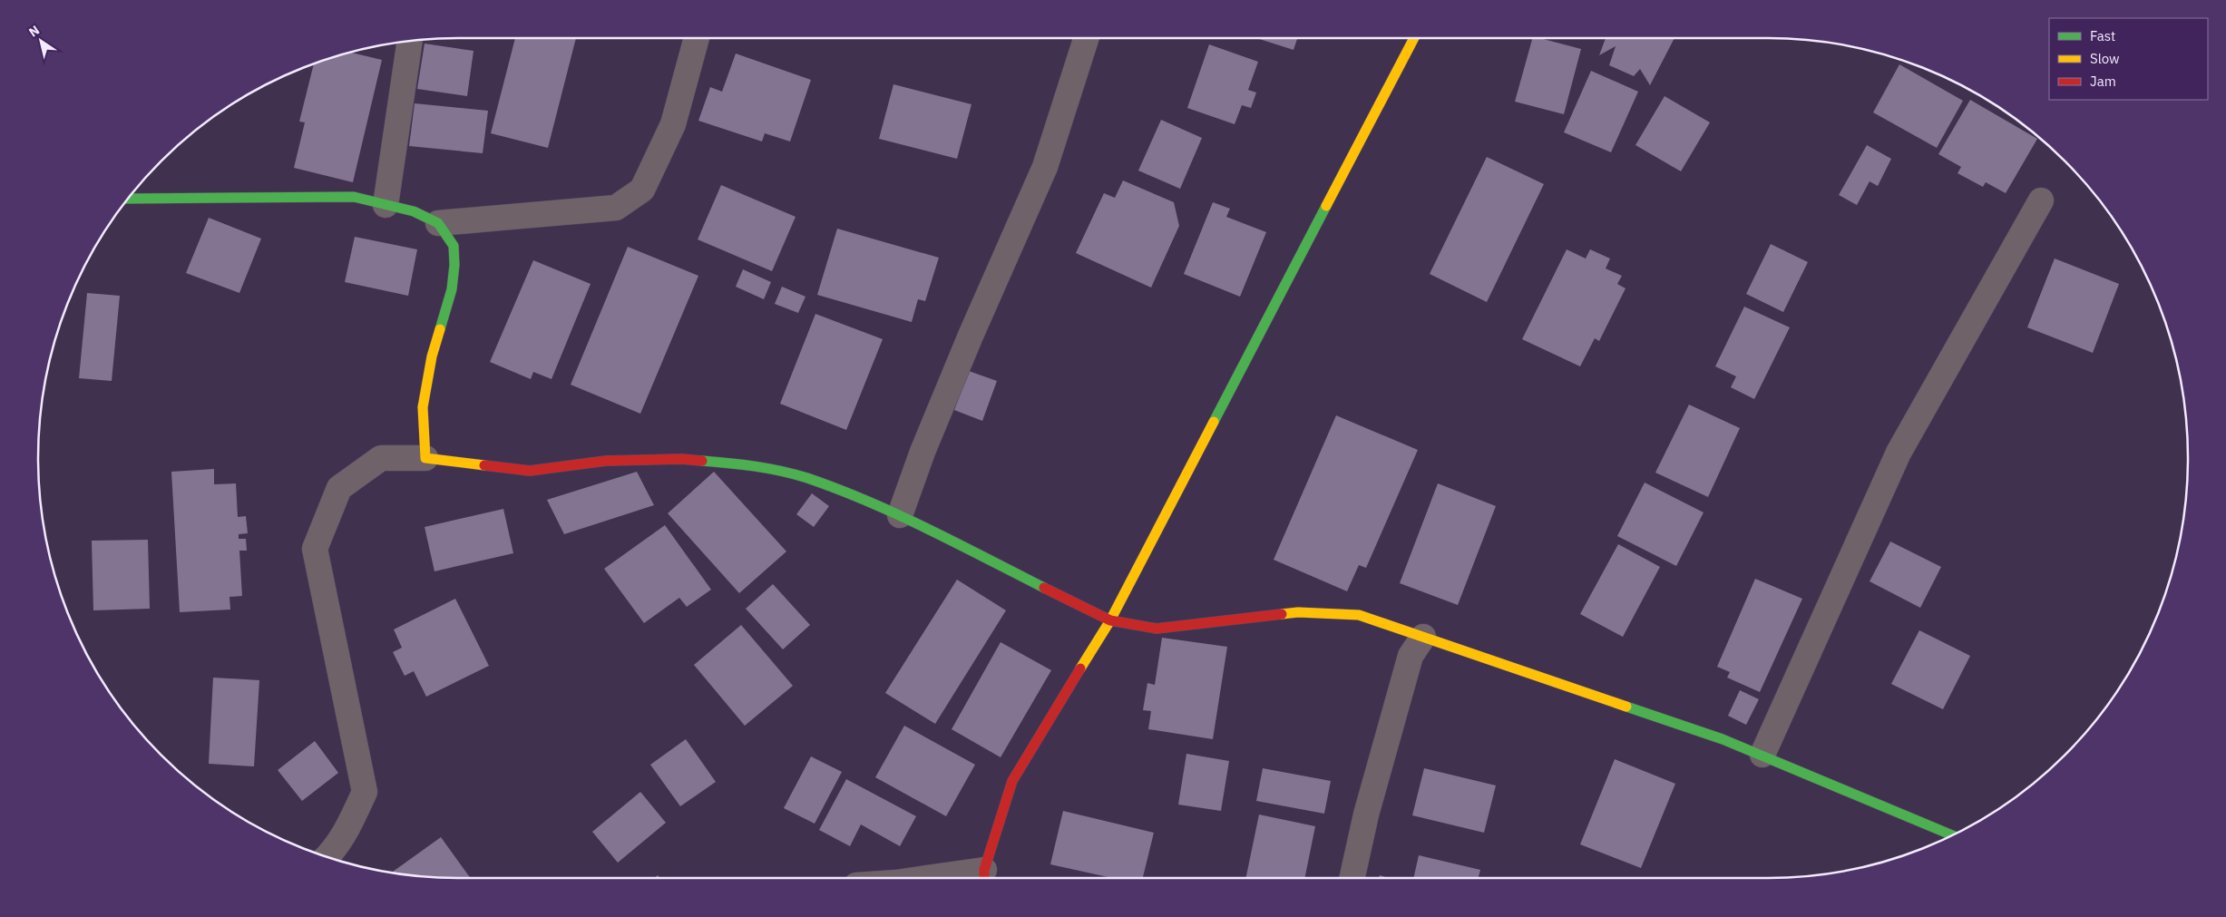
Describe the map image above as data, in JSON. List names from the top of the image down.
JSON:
{
  "legend": ["Fast", "Slow", "Jam"],
  "north": "top left"
}
